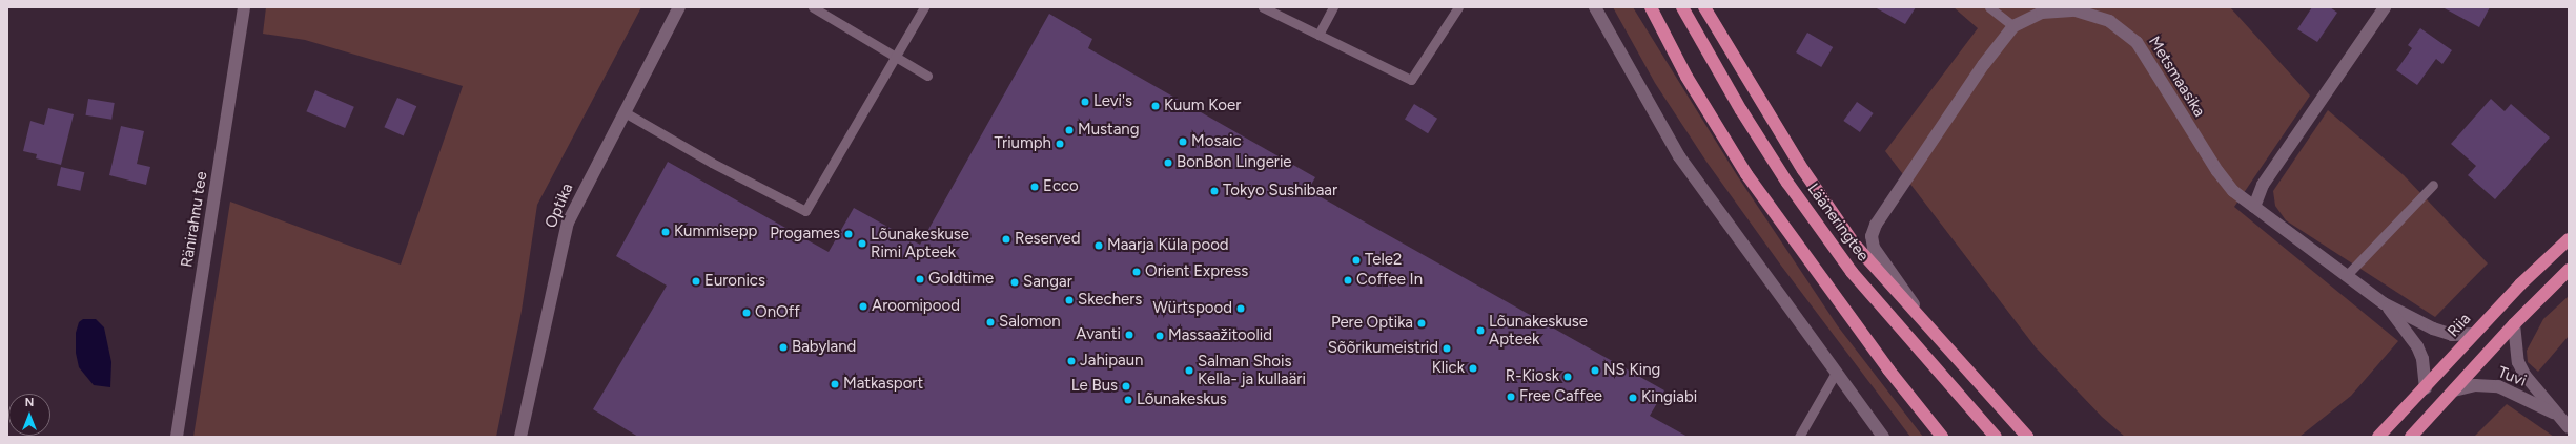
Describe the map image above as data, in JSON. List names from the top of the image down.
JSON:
{
  "streets": {
    "highway": ["Lääneringtee", "Riia"],
    "street": [
      "Metsmaasika",
      "Optika",
      "Ränirahnu tee",
      "Tuvi"
    ]
  },
  "crossings": [
    ["Metsmaasika", "Riia"]
  ],
  "places": [
    "Levi's",
    "Kuum Koer",
    "Mustang",
    "Mosaic",
    "Triumph",
    "BonBon Lingerie",
    "Ecco",
    "Tokyo Sushibaar",
    "Kummisepp",
    "Progames",
    "Reserved",
    "Lõunakeskuse Rimi Apteek",
    "Maarja Küla pood",
    "Tele2",
    "Orient Express",
    "Goldtime",
    "Coffee In",
    "Euronics",
    "Sangar",
    "Skechers",
    "Aroomipood",
    "Würtspood",
    "OnOff",
    "Salomon",
    "Pere Optika",
    "Lõunakeskuse Apteek",
    "Avanti",
    "Massaažitoolid",
    "Babyland",
    "Sõõrikumeistrid",
    "Jahipaun",
    "Klick",
    "Salman Shois Kella- ja kullaäri",
    "NS King",
    "R-Kiosk",
    "Matkasport",
    "Le Bus",
    "Free Caffee",
    "Kingiabi",
    "Lõunakeskus"
  ],
  "north": "top"
}
